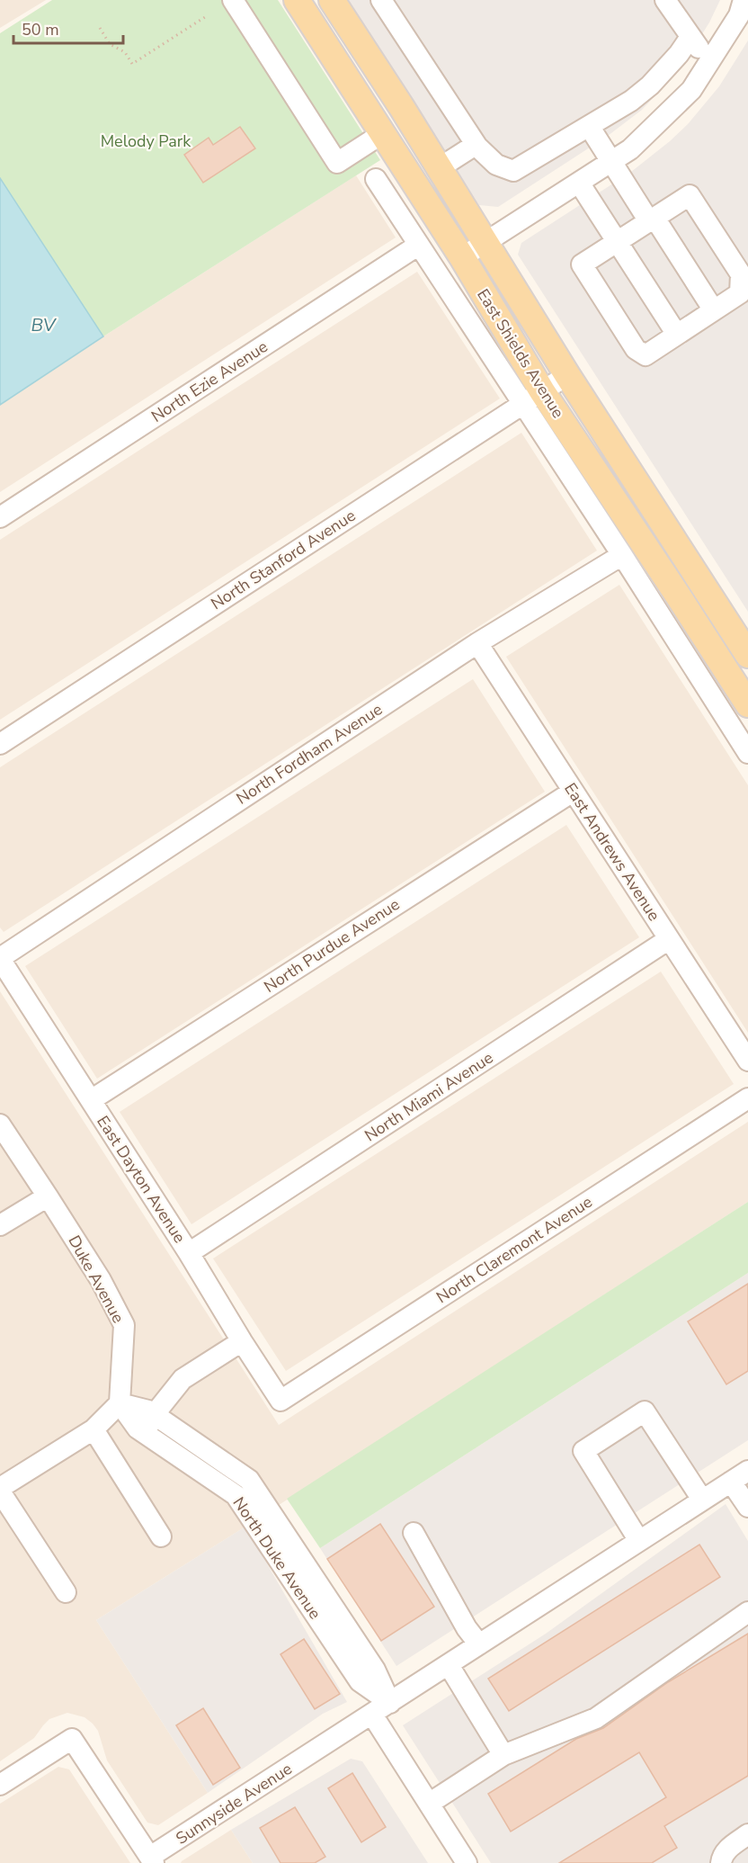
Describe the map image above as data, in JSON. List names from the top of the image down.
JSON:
{
  "streets": {
    "main road": ["East Shields Avenue"],
    "street": [
      "North Ezie Avenue",
      "North Stanford Avenue",
      "North Fordham Avenue",
      "East Andrews Avenue",
      "North Purdue Avenue",
      "North Miami Avenue",
      "East Dayton Avenue",
      "North Claremont Avenue",
      "Duke Avenue",
      "North Duke Avenue",
      "Sunnyside Avenue"
    ]
  },
  "crossings": [
    ["East Shields Avenue", "North Ezie Avenue"],
    ["East Shields Avenue", "North Stanford Avenue"],
    ["East Shields Avenue", "North Fordham Avenue"],
    ["North Fordham Avenue", "East Andrews Avenue"],
    ["North Fordham Avenue", "East Dayton Avenue"],
    ["East Andrews Avenue", "North Purdue Avenue"],
    ["East Andrews Avenue", "North Miami Avenue"],
    ["North Purdue Avenue", "East Dayton Avenue"],
    ["North Miami Avenue", "East Dayton Avenue"],
    ["East Dayton Avenue", "North Claremont Avenue"],
    ["Duke Avenue", "North Duke Avenue"]
  ],
  "water": ["BV"],
  "parks": ["Melody Park"],
  "scale_bar": "50 m"
}
